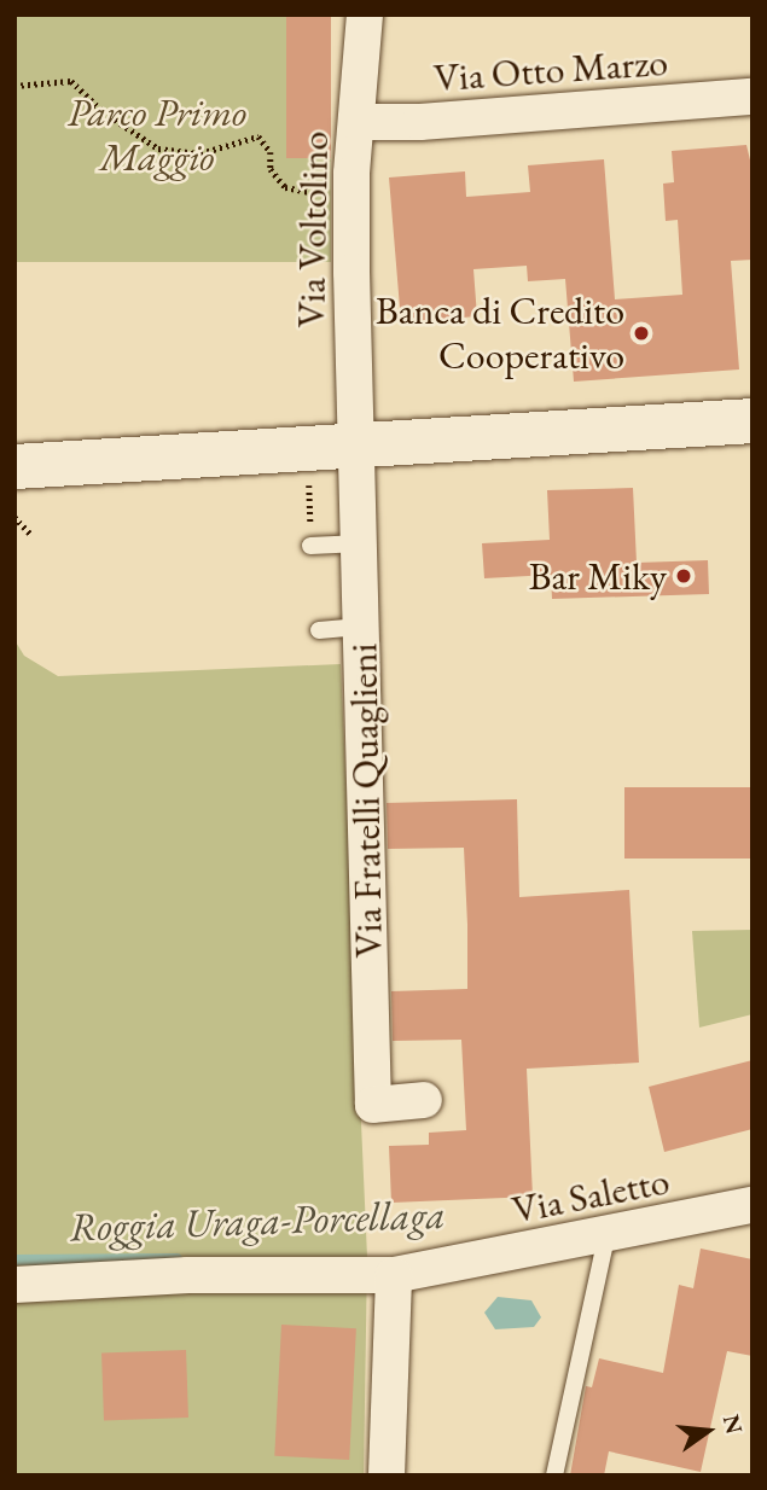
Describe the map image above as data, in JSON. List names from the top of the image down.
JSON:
{
  "streets": {
    "street": [
      "Via Otto Marzo",
      "Via Voltolino",
      "Via Fratelli Quaglieni",
      "Via Saletto"
    ]
  },
  "crossings": [
    ["Via Otto Marzo", "Via Voltolino"],
    ["Via Voltolino", "Via Fratelli Quaglieni"]
  ],
  "water": ["Roggia Uraga-Porcellaga"],
  "parks": ["Parco Primo Maggio"],
  "places": ["Banca di Credito Cooperativo", "Bar Miky"],
  "north": "right"
}
